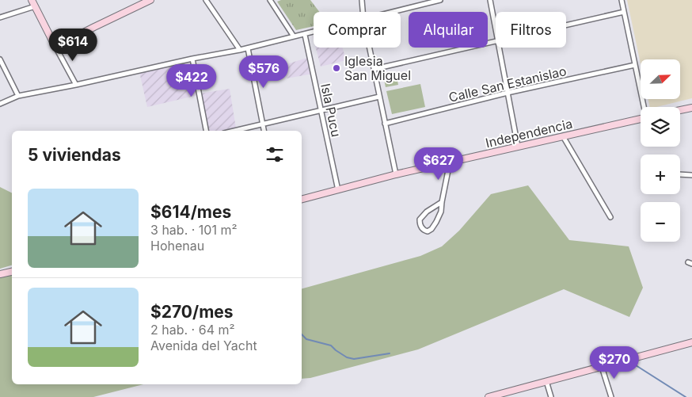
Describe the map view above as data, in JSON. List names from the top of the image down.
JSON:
{
  "streets": {
    "street": ["Calle San Estanislao", "Isla Pucu", "Independencia"]
  },
  "crossings": [
    ["Isla Pucu", "Independencia"]
  ],
  "places": ["Iglesia San Miguel"],
  "north": "top right",
  "page": {
    "chip": ["Comprar", "Alquilar", "Filtros"],
    "price": [
      "$614",
      "$576",
      "$422",
      "$627",
      "$270"
    ],
    "map_buttons": ["+", "−"],
    "heading": "5 viviendas",
    "list": [
      {
        "name": "$614/mes",
        "note": "3 hab. · 101 m² · Hohenau"
      },
      {
        "name": "$270/mes",
        "note": "2 hab. · 64 m² · Avenida del Yacht"
      }
    ]
  }
}
